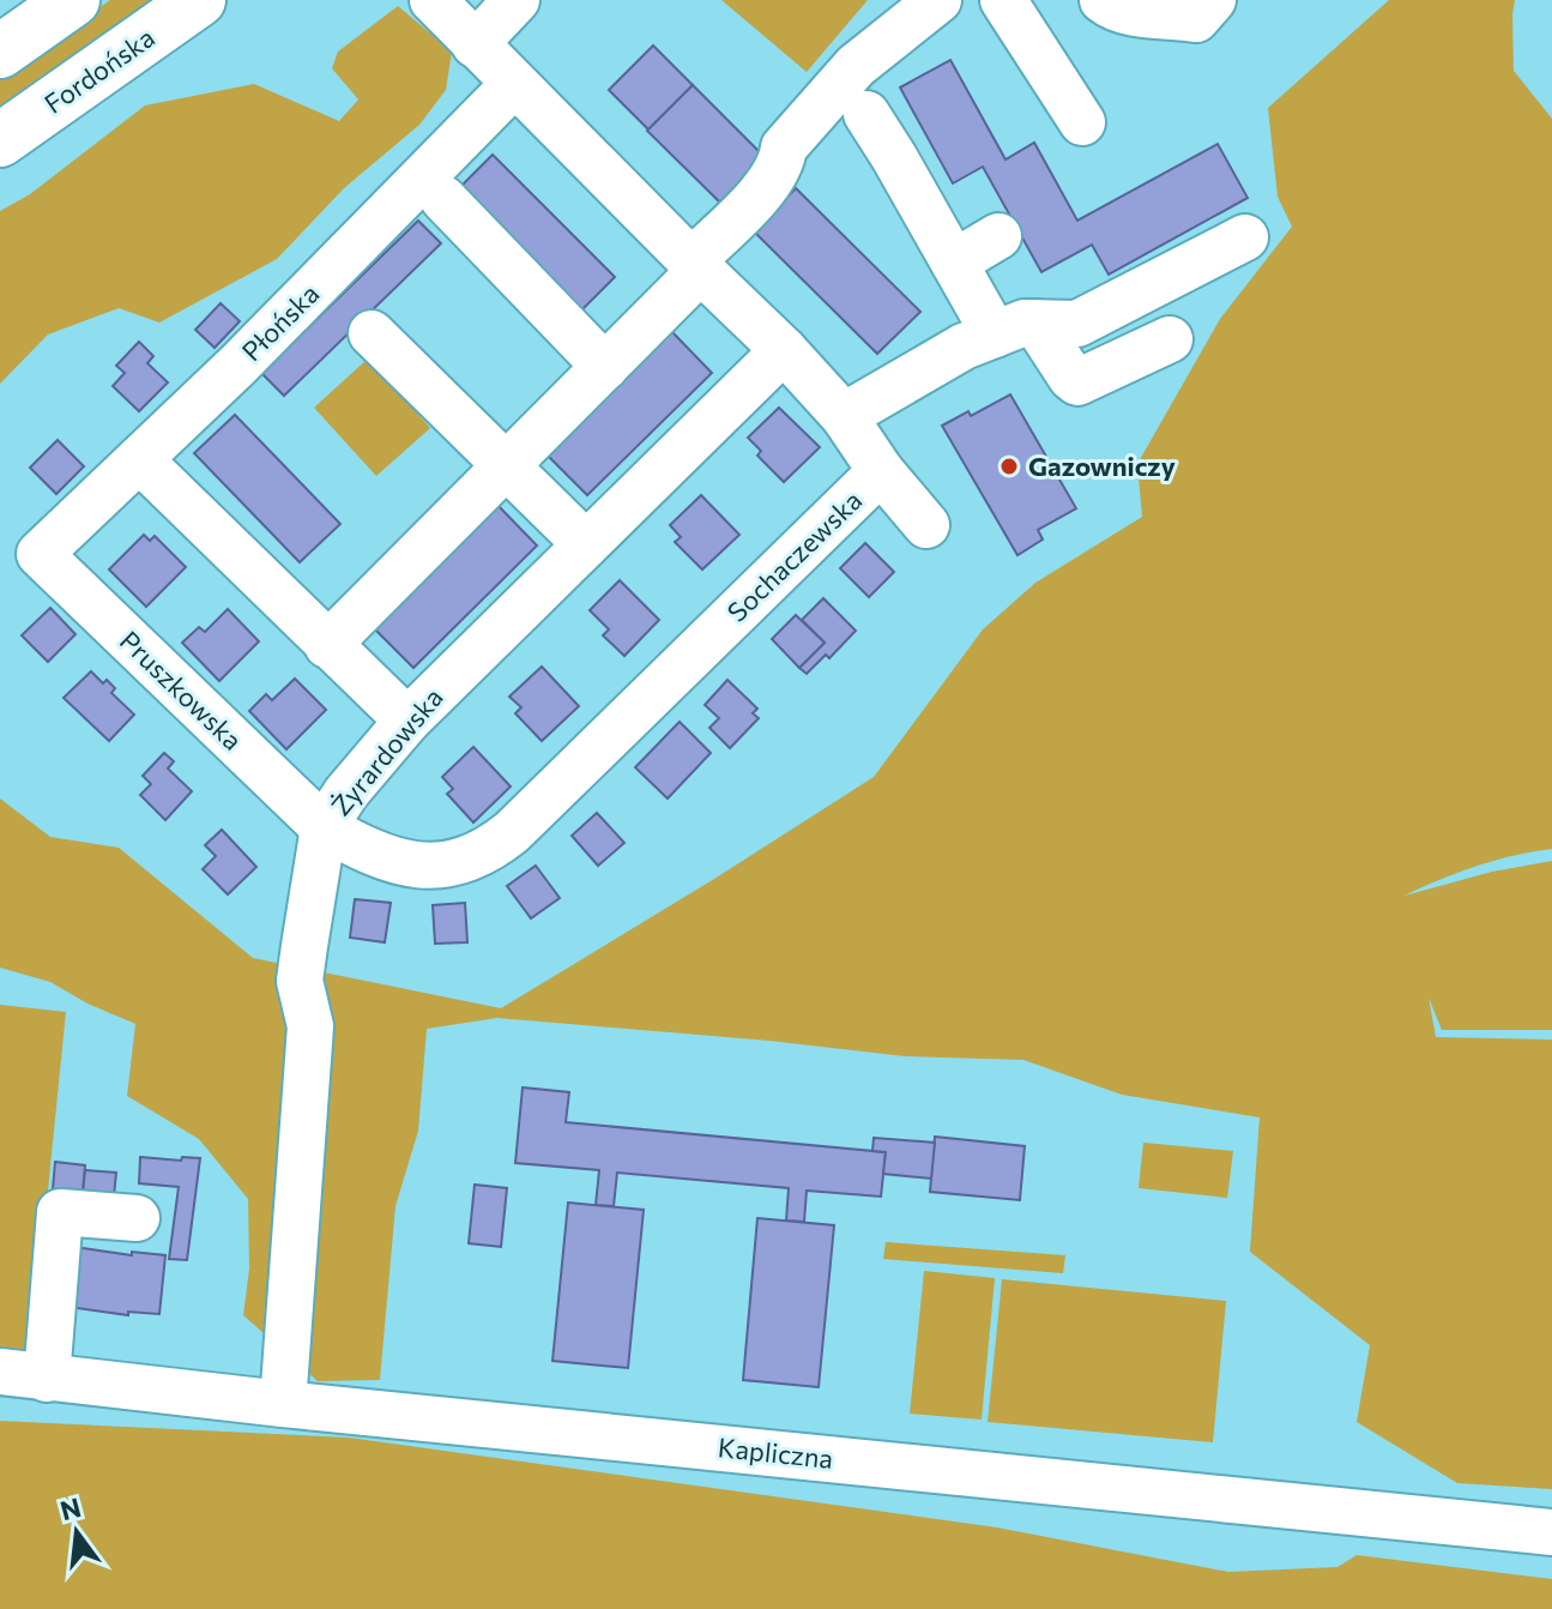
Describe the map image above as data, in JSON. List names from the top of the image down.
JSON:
{
  "streets": {
    "main road": ["Fordońska"],
    "street": [
      "Płońska",
      "Sochaczewska",
      "Pruszkowska",
      "Żyrardowska",
      "Kapliczna"
    ]
  },
  "crossings": [
    ["Płońska", "Sochaczewska"],
    ["Płońska", "Pruszkowska"],
    ["Sochaczewska", "Pruszkowska"],
    ["Sochaczewska", "Żyrardowska"],
    ["Pruszkowska", "Żyrardowska"],
    ["Żyrardowska", "Kapliczna"]
  ],
  "places": ["Gazowniczy"],
  "north": "top"
}
